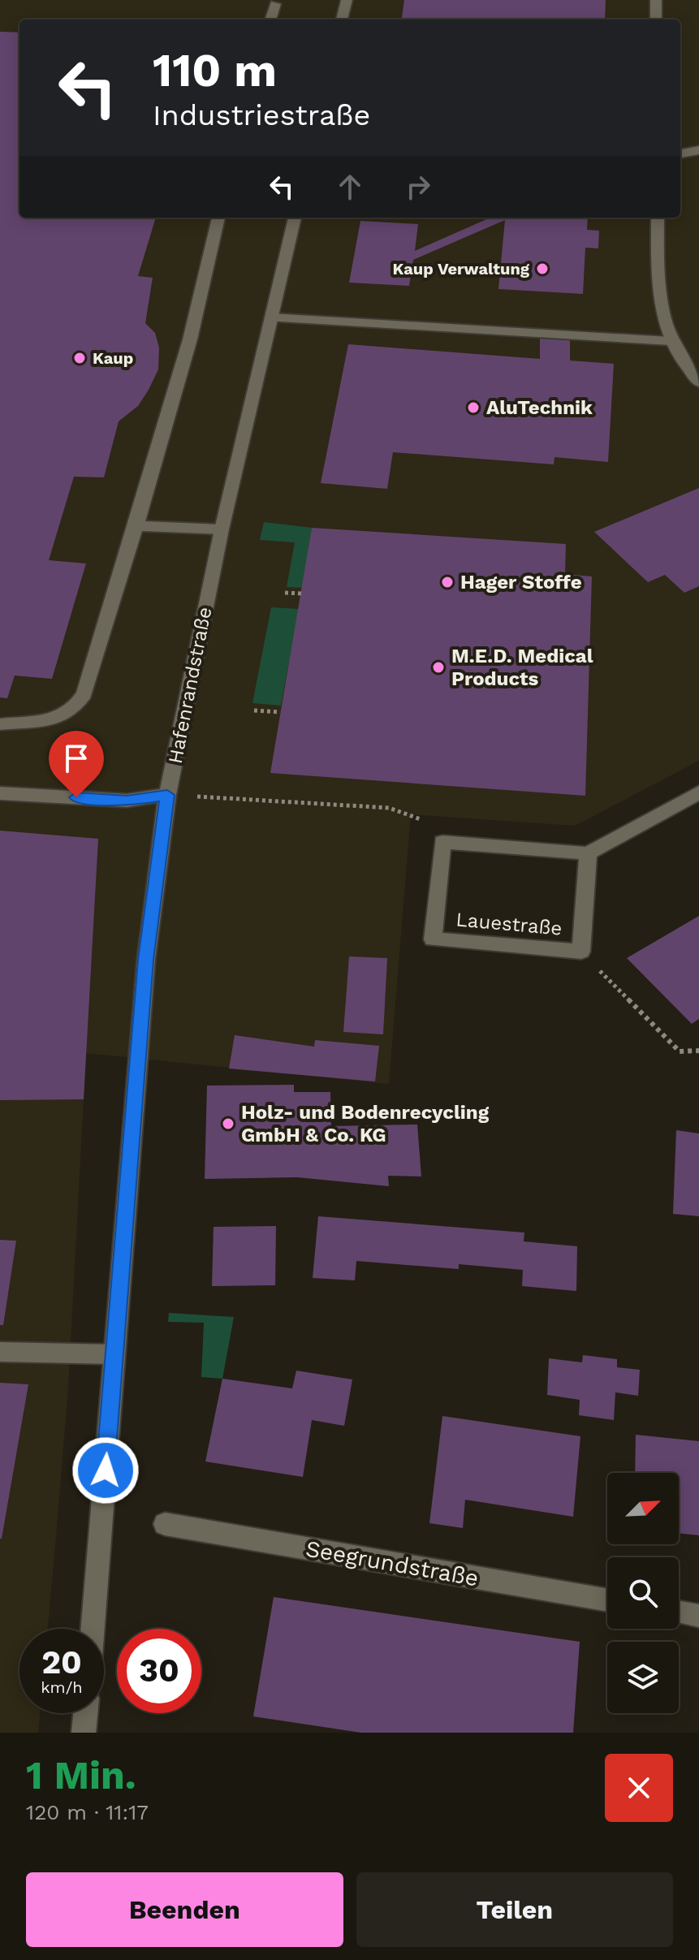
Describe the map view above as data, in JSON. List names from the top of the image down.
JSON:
{
  "streets": {
    "street": ["Hafenrandstraße", "Lauestraße", "Seegrundstraße"]
  },
  "places": [
    "Kaup Verwaltung",
    "Kaup",
    "AluTechnik",
    "Hager Stoffe",
    "M.E.D. Medical Products",
    "Holz- und Bodenrecycling GmbH & Co. KG"
  ],
  "north": "top right",
  "page": {
    "turn": ["110 m", "Industriestraße"],
    "speed": "20 km/h",
    "limit": "30",
    "heading": ["1 Min.", "120 m · 11:17"],
    "buttons": ["Beenden", "Teilen"]
  }
}
